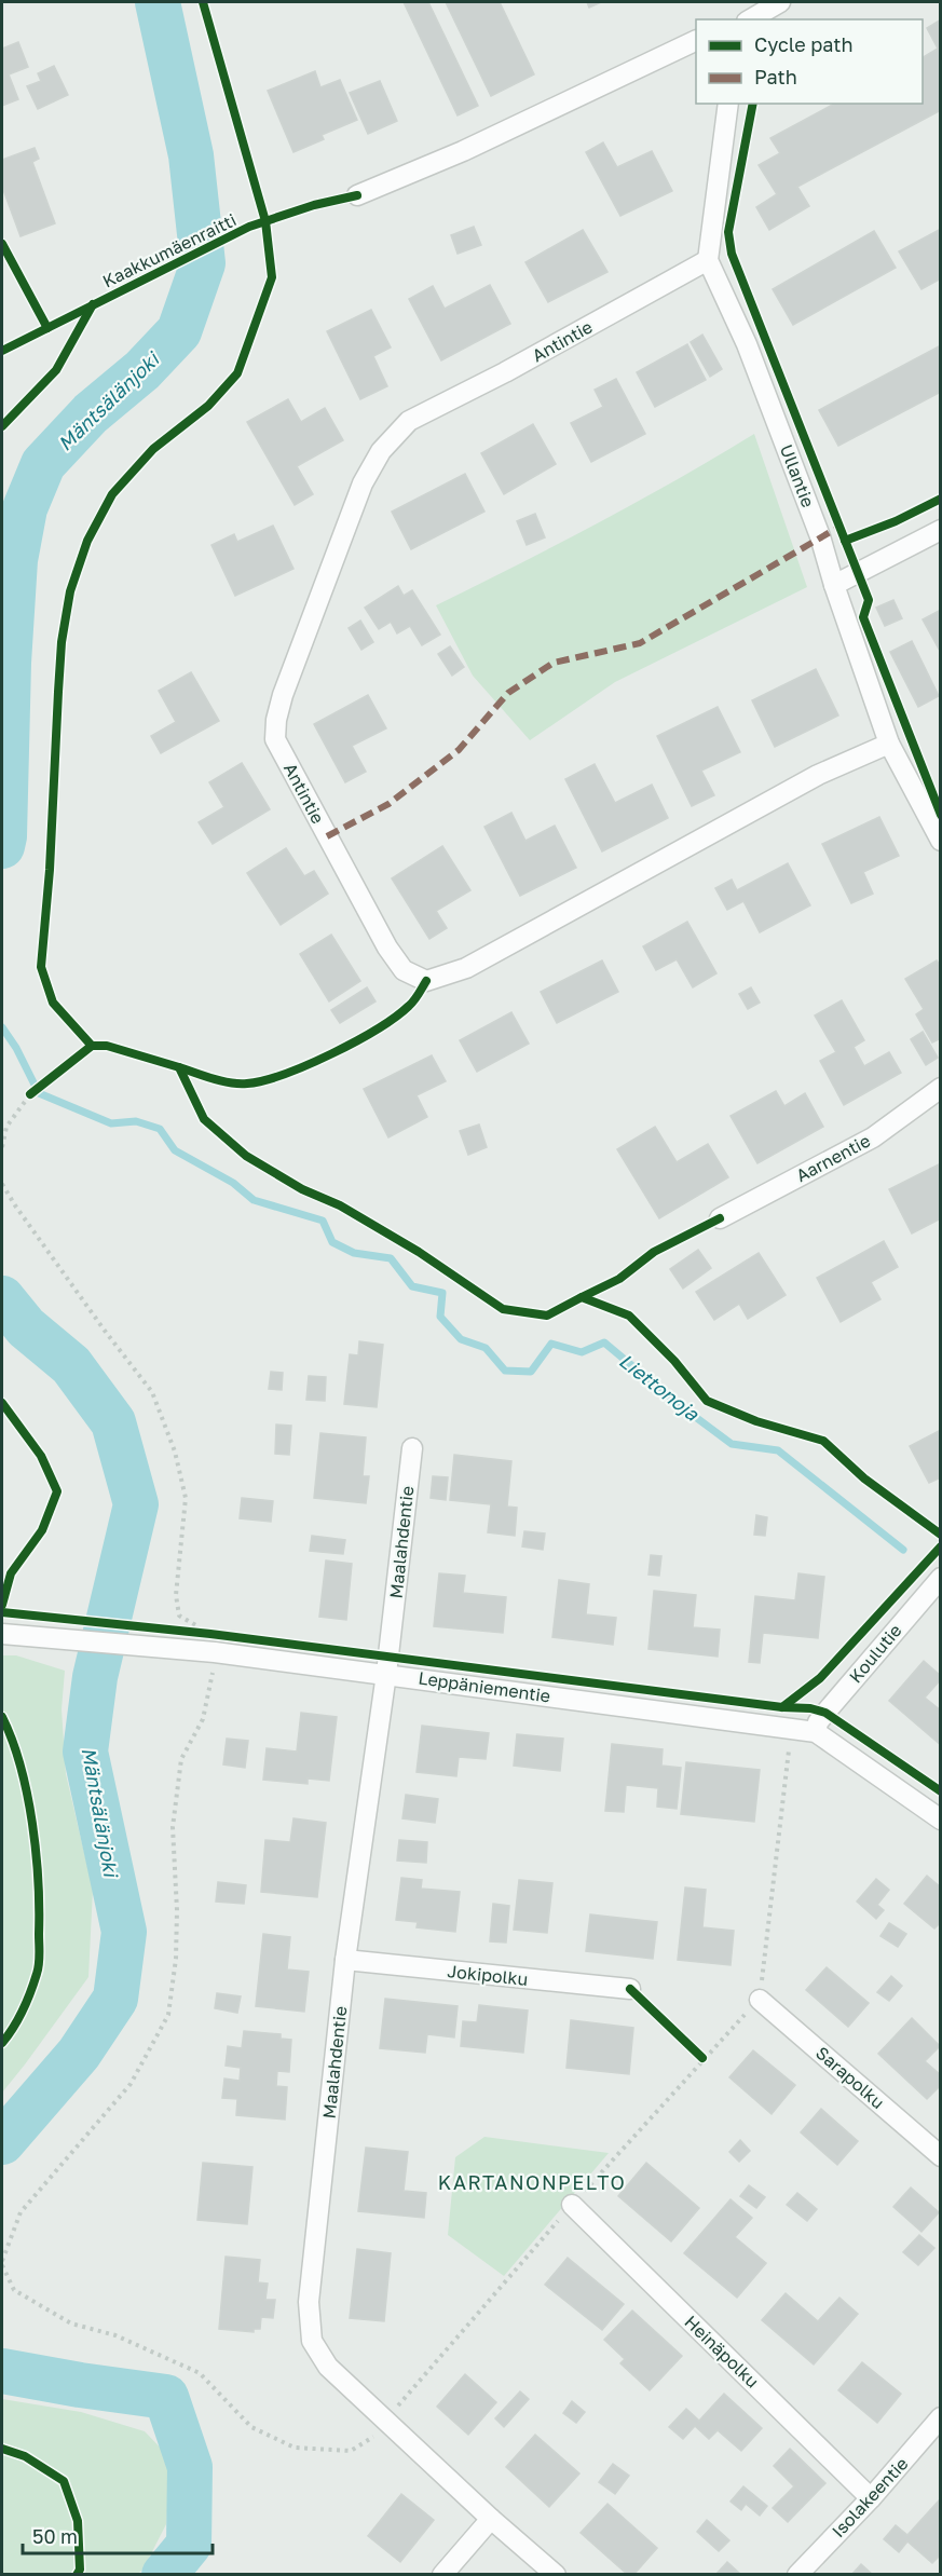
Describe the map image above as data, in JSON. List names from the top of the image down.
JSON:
{
  "streets": {
    "street": [
      "Antintie",
      "Ullantie",
      "Aarnentie",
      "Maalahdentie",
      "Koulutie",
      "Leppäniementie",
      "Jokipolku",
      "Sarapolku",
      "Heinäpolku",
      "Isolakeentie"
    ],
    "cycle path": ["Kaakkumäenraitti"]
  },
  "crossings": [
    ["Antintie", "Ullantie"],
    ["Maalahdentie", "Leppäniementie"],
    ["Maalahdentie", "Jokipolku"],
    ["Koulutie", "Leppäniementie"],
    ["Heinäpolku", "Isolakeentie"]
  ],
  "districts": ["KARTANONPELTO"],
  "water": ["Mäntsälänjoki", "Liettonoja"],
  "legend": ["Cycle path", "Path"],
  "scale_bar": "50 m"
}
